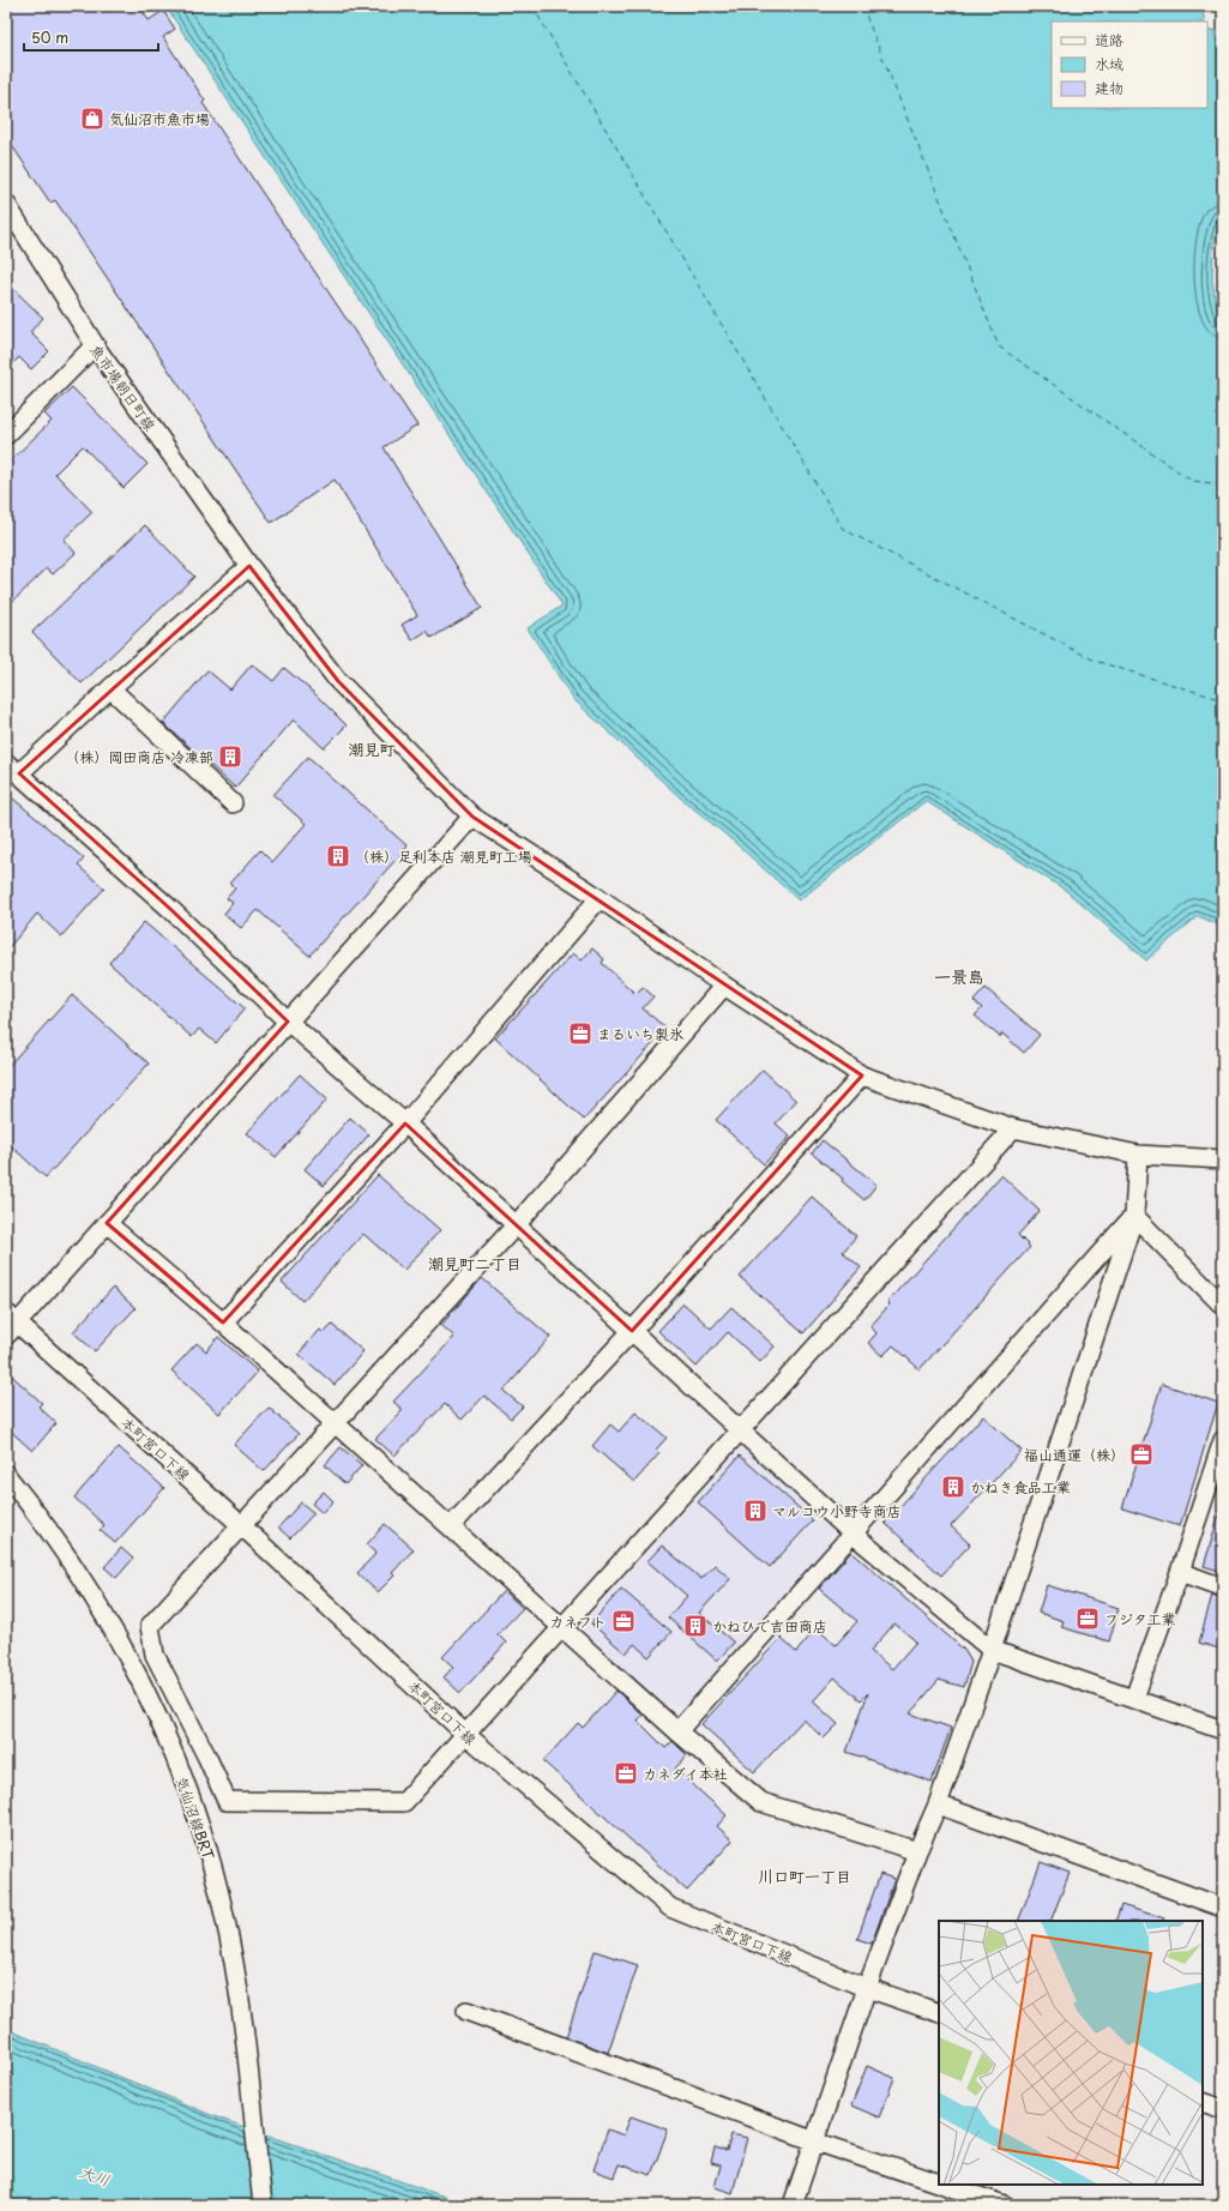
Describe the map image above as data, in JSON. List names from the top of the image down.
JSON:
{
  "streets": {
    "street": ["魚市場朝日町線", "本町宮口下線", "気仙沼線BRT"]
  },
  "districts": [
    "潮見町",
    "一景島",
    "潮見町二丁目",
    "川口町一丁目"
  ],
  "water": ["大川"],
  "places": {
    "shop": ["気仙沼市魚市場"],
    "building": [
      "（株）岡田商店 冷凍部",
      "（株）足利本店 潮見町工場",
      "かねき食品工業",
      "マルコウ小野寺商店",
      "かねひで吉田商店"
    ],
    "office": [
      "まるいち製氷",
      "福山通運（株）",
      "フジタ工業",
      "カネフト",
      "カネダイ本社"
    ]
  },
  "legend": ["道路", "水域", "建物"],
  "scale_bar": "50 m"
}
